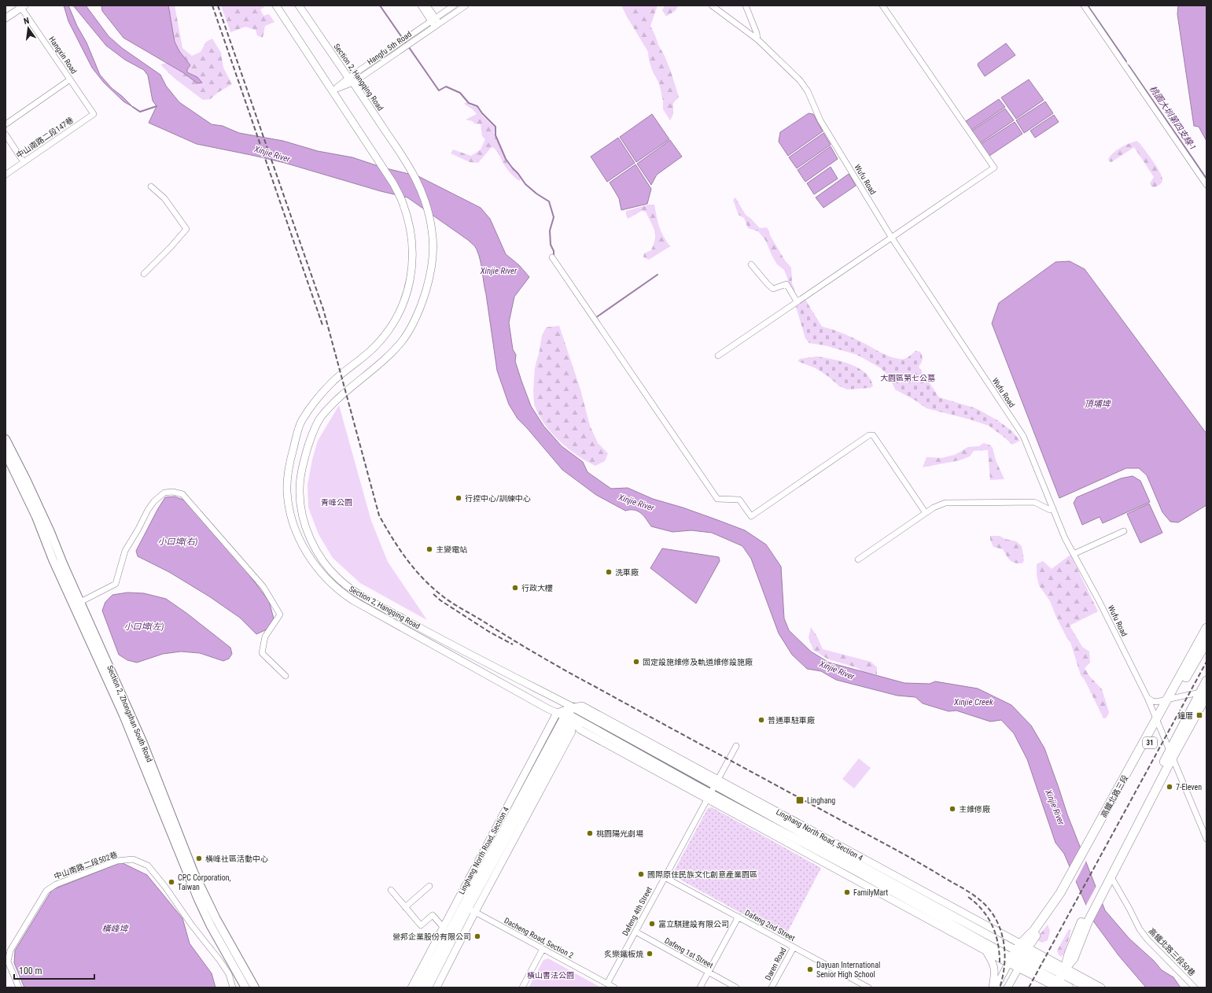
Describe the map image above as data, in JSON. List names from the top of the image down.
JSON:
{
  "streets": {
    "main road": ["Section 2, Zhongshan South Road", "高鐵北路三段", "Linghang North Road, Section 4"],
    "street": [
      "Hangfu 5th Road",
      "Hangxin Road",
      "Section 2, Hangqing Road",
      "中山南路二段147巷",
      "Wufu Road",
      "中山南路二段502巷",
      "Dafeng 4th Street",
      "Dafeng 2nd Street",
      "Dacheng Road, Section 2",
      "高鐵北路三段50巷",
      "Dafeng 1st Street",
      "Daren Road"
    ]
  },
  "crossings": [
    ["Hangfu 5th Road", "Section 2, Hangqing Road"],
    ["Hangxin Road", "中山南路二段147巷"],
    ["Section 2, Hangqing Road", "Linghang North Road, Section 4"],
    ["Wufu Road", "高鐵北路三段"],
    ["高鐵北路三段", "Linghang North Road, Section 4"],
    ["Linghang North Road, Section 4", "Dafeng 4th Street"],
    ["Linghang North Road, Section 4", "Dacheng Road, Section 2"],
    ["Dafeng 4th Street", "Dafeng 2nd Street"],
    ["Dafeng 4th Street", "Dacheng Road, Section 2"],
    ["Dafeng 4th Street", "Dafeng 1st Street"],
    ["Dafeng 2nd Street", "Daren Road"]
  ],
  "water": [
    "桃園大圳第四支線-1",
    "Xinjie River",
    "頂埔埤",
    "小口埤(右)",
    "小口埤(左)",
    "Xinjie Creek",
    "橫峰埤"
  ],
  "parks": ["大園區第七公墓", "青峰公園", "橫山書法公園"],
  "places": {
    "other": [
      "行控中心/訓練中心",
      "主變電站",
      "洗車廠",
      "行政大樓",
      "固定設施維修及軌道維修設施廠",
      "普通車駐車廠",
      "7-Eleven",
      "主維修廠",
      "桃園陽光劇場",
      "橫峰社區活動中心",
      "國際原住民族文化創意產業園區",
      "CPC Corporation, Taiwan",
      "FamilyMart",
      "富立騏建設有限公司",
      "營邦企業股份有限公司",
      "炙樂鐵板燒",
      "Dayuan International Senior High School"
    ],
    "transit": ["鐘厝", "Linghang"]
  },
  "scale_bar": "100 m",
  "north": "top"
}
